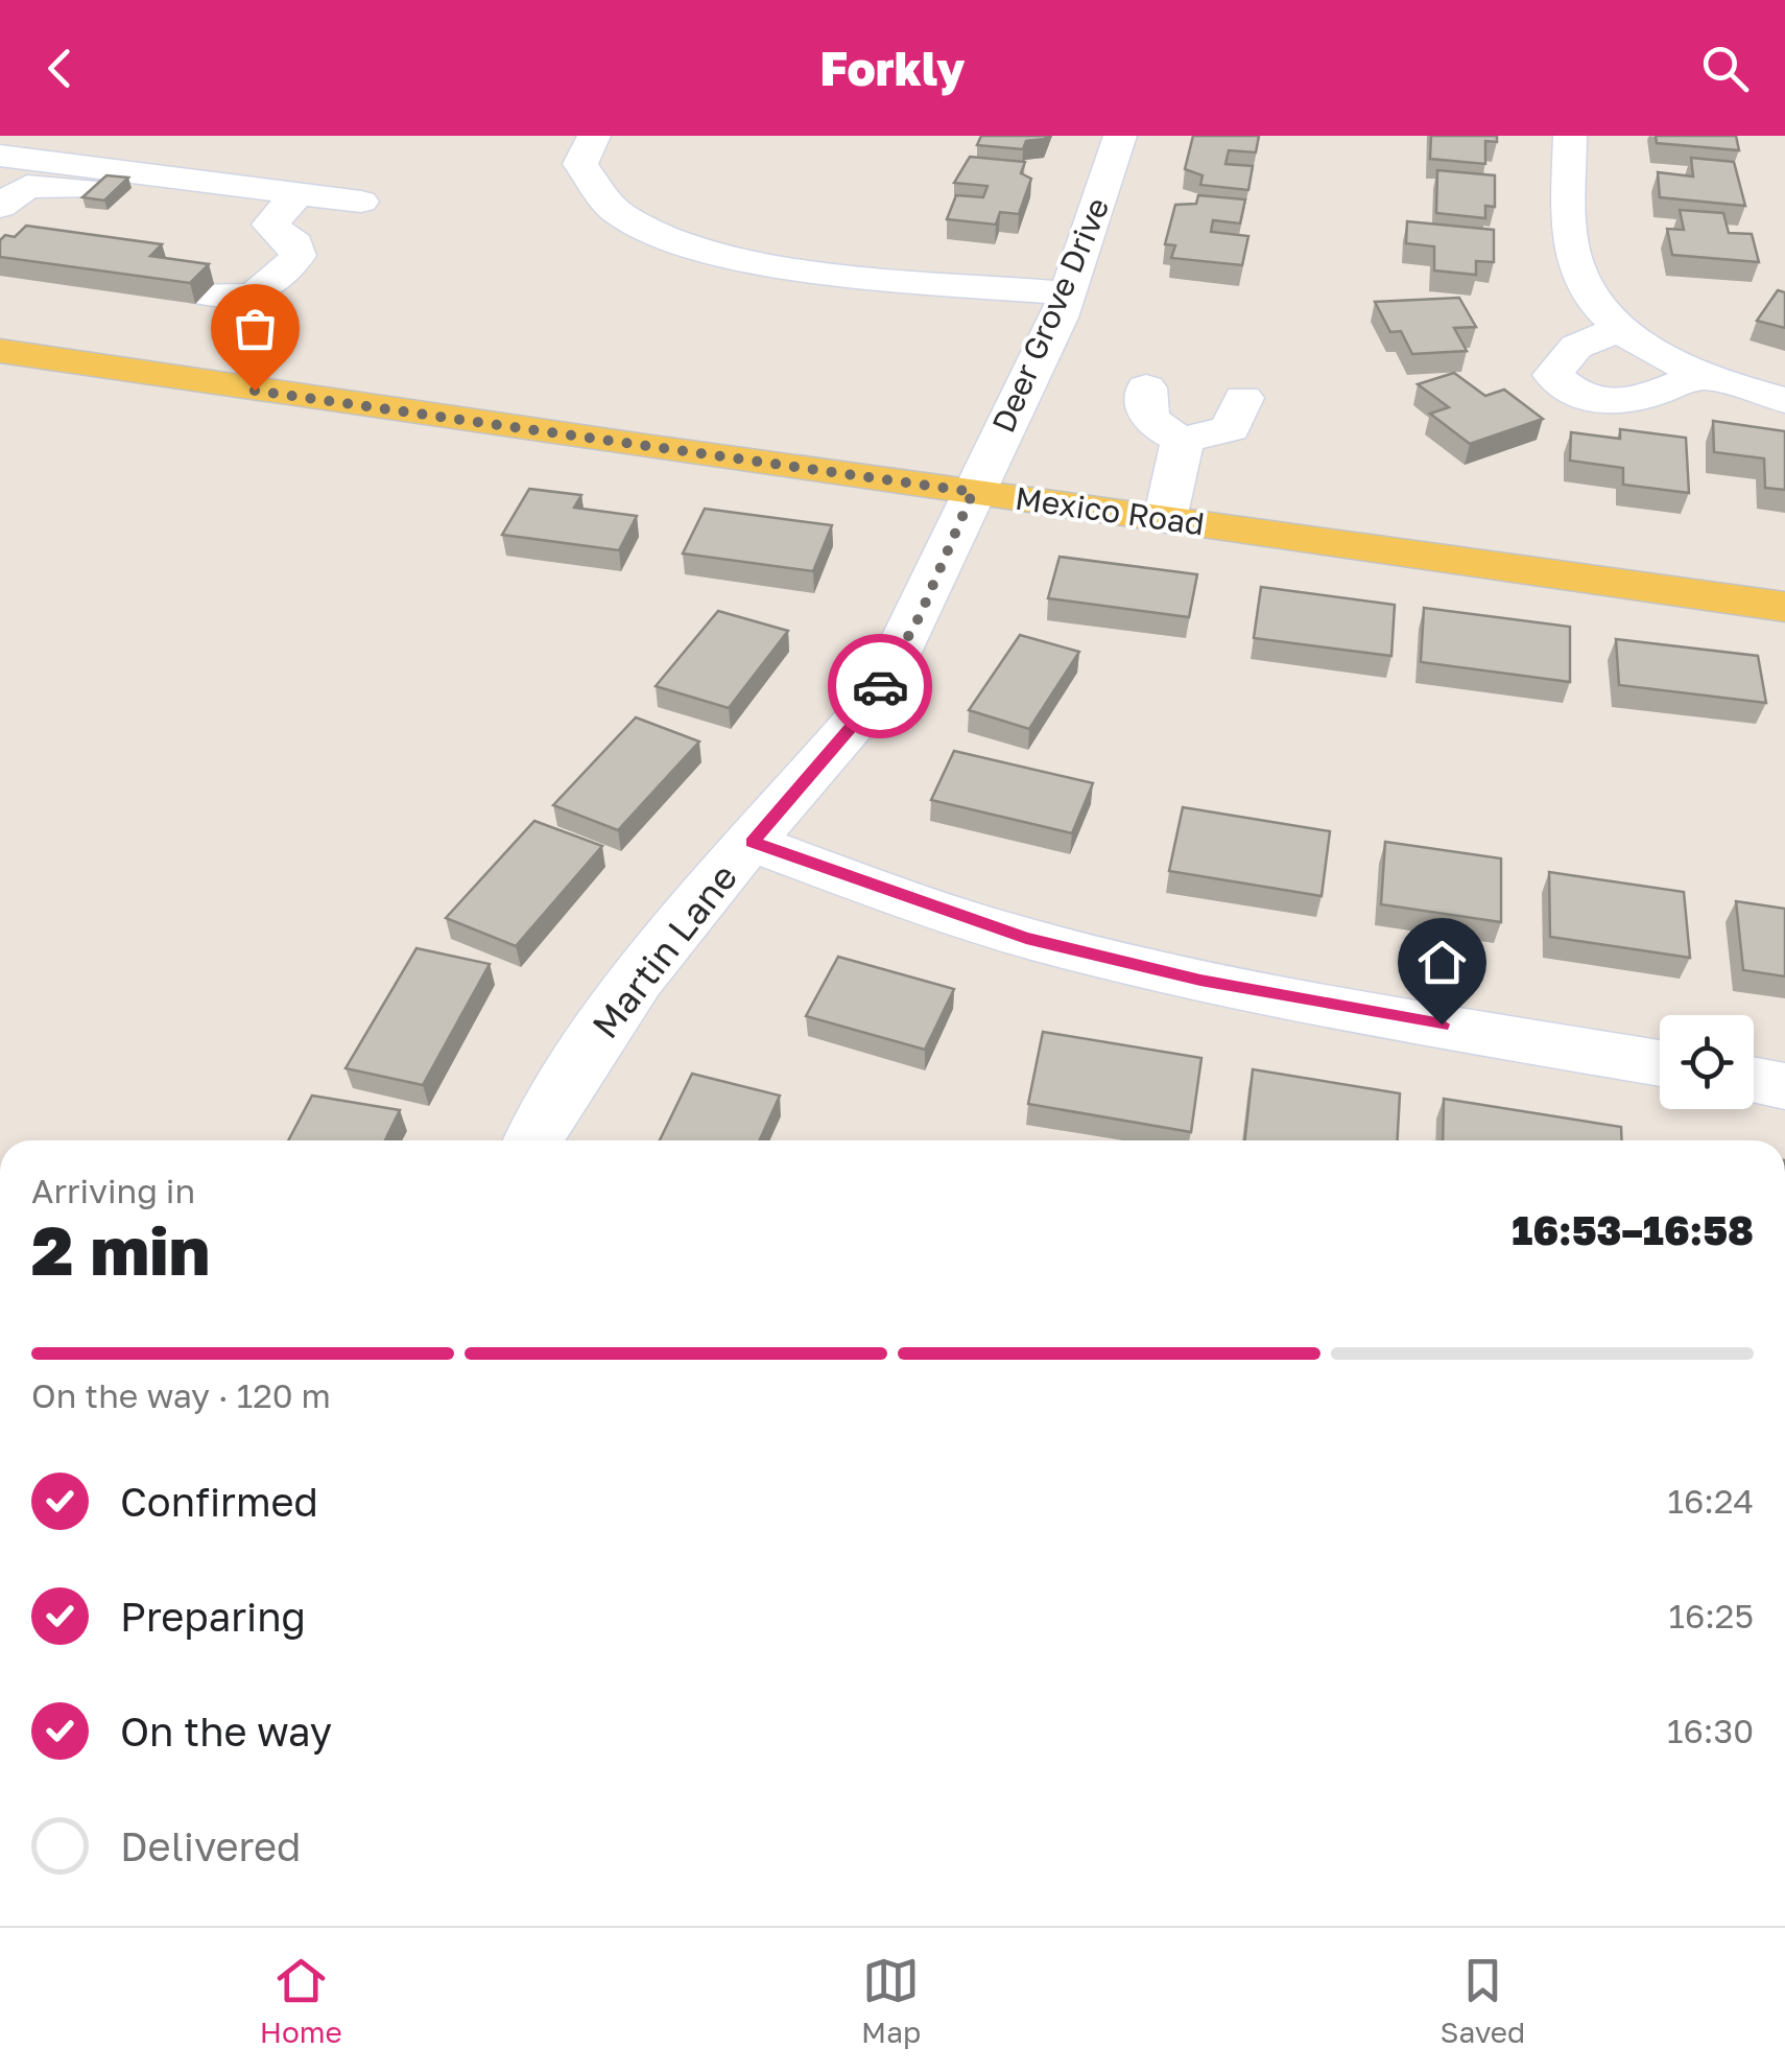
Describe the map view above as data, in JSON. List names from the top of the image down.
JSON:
{
  "streets": {
    "main road": ["Mexico Road"],
    "street": ["Deer Grove Drive", "Martin Lane"]
  },
  "crossings": [
    ["Deer Grove Drive", "Mexico Road"],
    ["Deer Grove Drive", "Martin Lane"],
    ["Mexico Road", "Martin Lane"]
  ],
  "page": {
    "header": "Forkly",
    "heading": ["2 min", "Arriving in", "16:53–16:58"],
    "bar": "On the way · 120 m",
    "list": [
      ["Confirmed", "16:24"],
      ["Preparing", "16:25"],
      ["On the way", "16:30"],
      "Delivered"
    ],
    "tabs": ["Home", "Map", "Saved"]
  }
}
